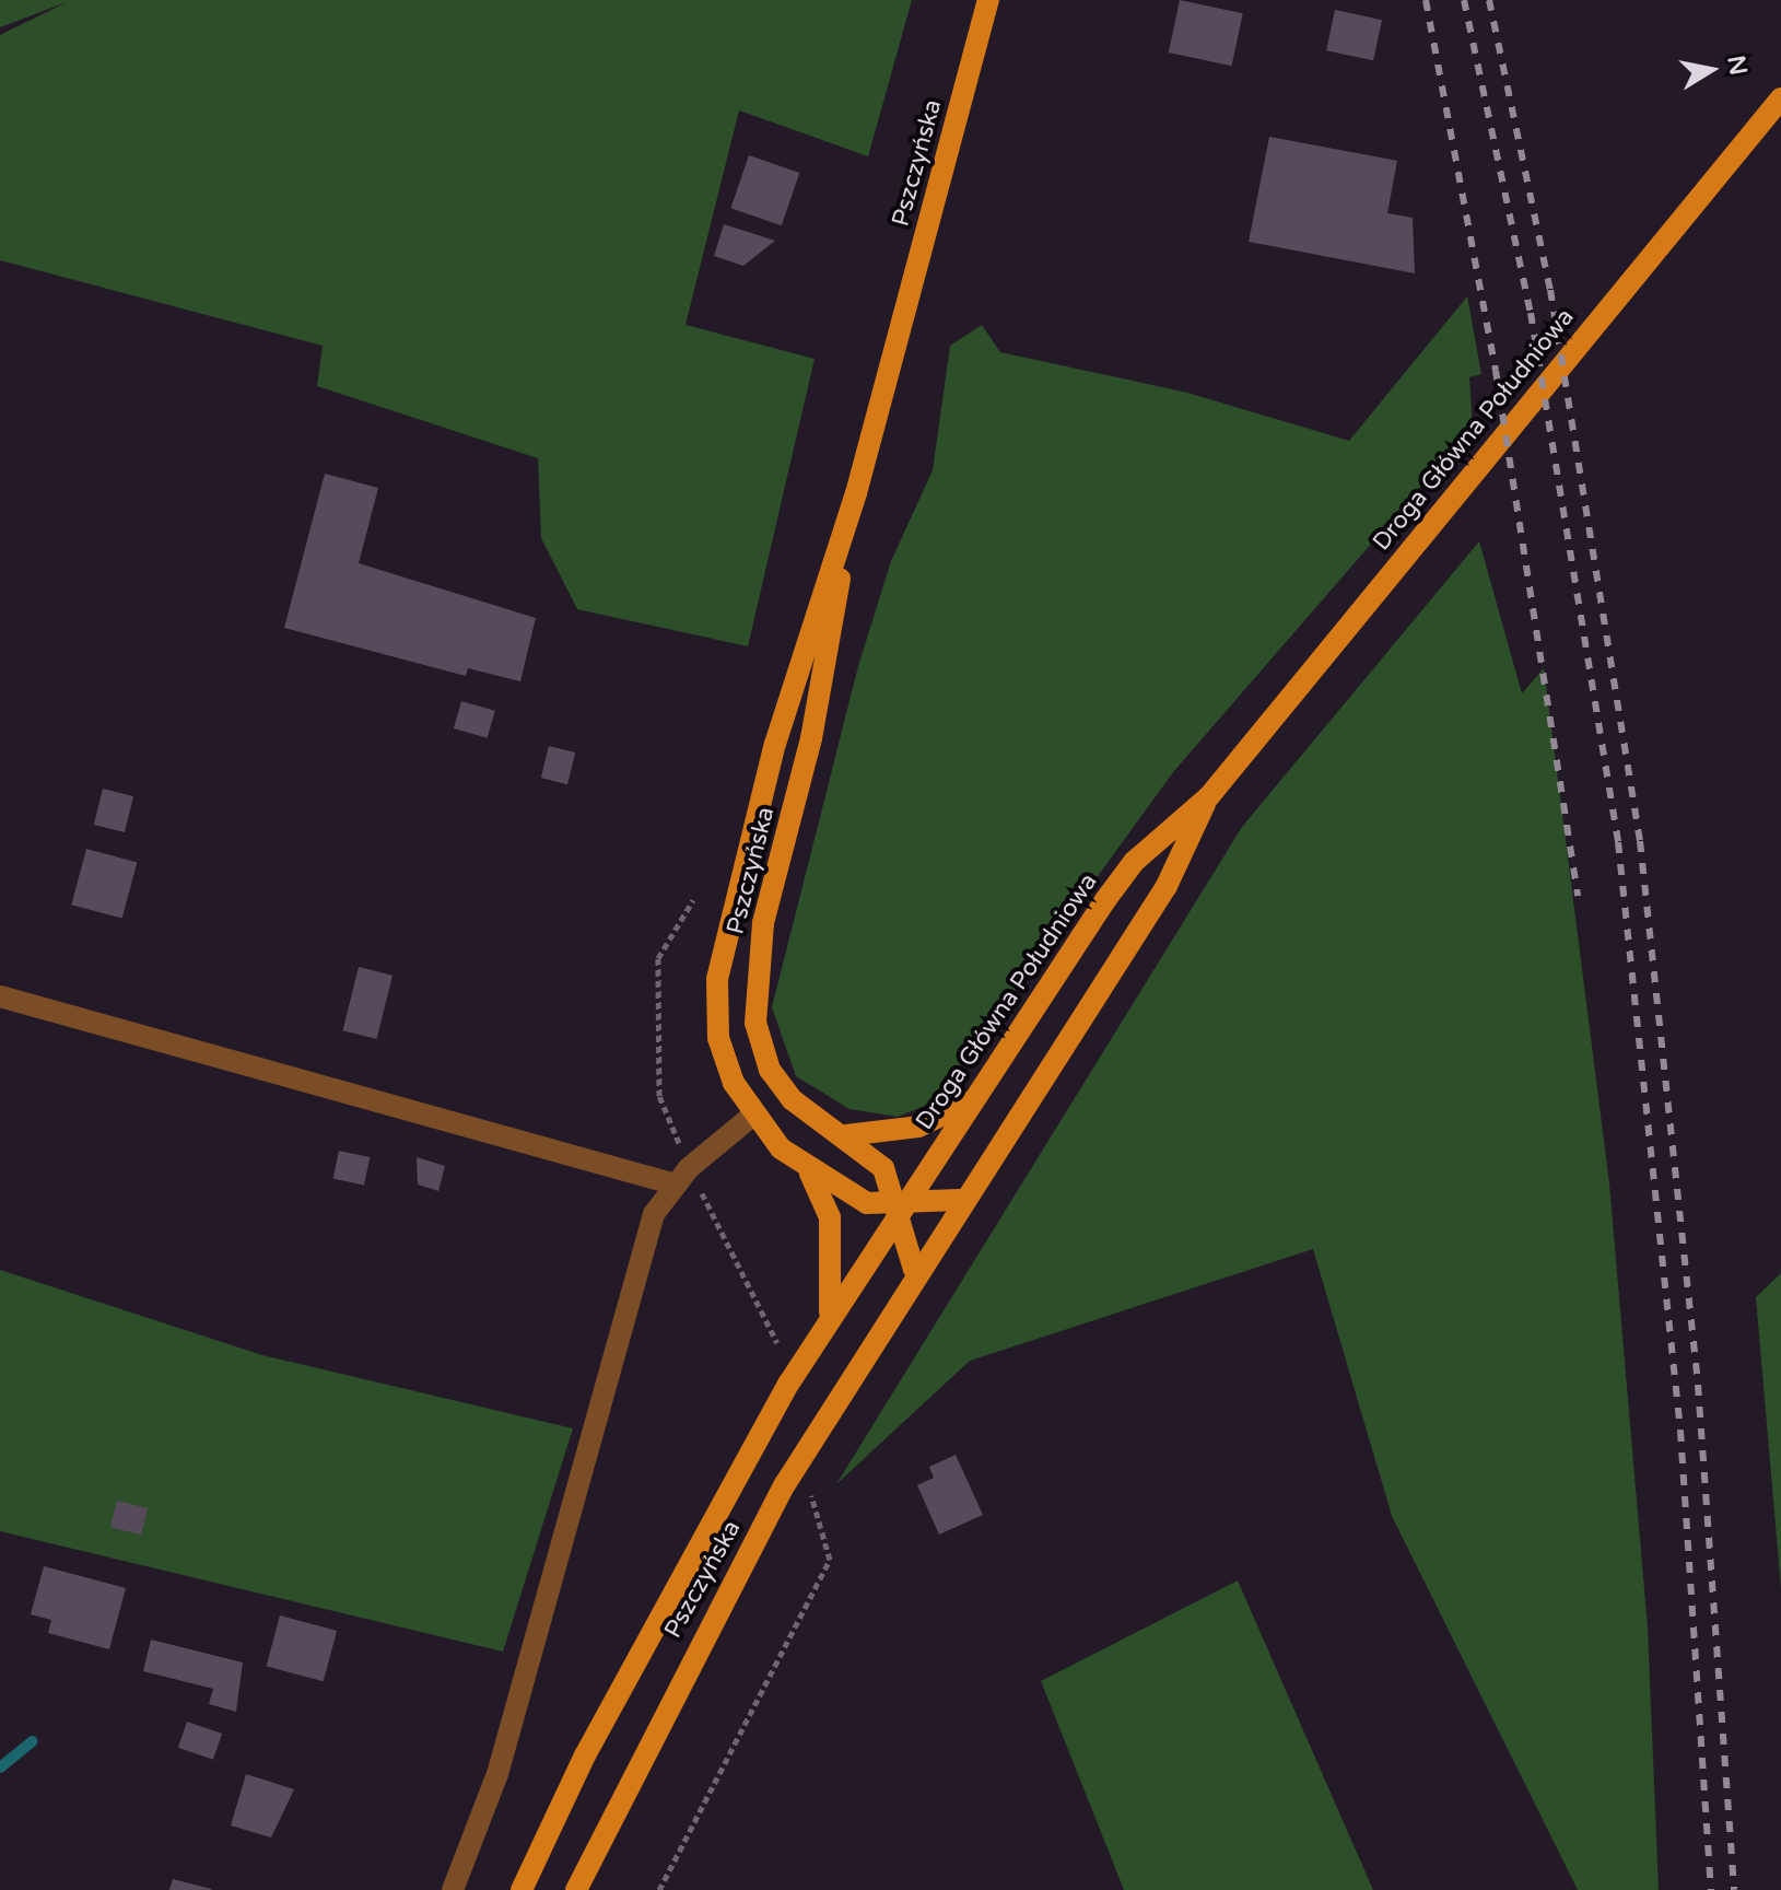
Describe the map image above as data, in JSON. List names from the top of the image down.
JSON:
{
  "streets": {
    "main road": ["Pszczyńska", "Droga Główna Południowa"]
  },
  "crossings": [
    ["Pszczyńska", "Droga Główna Południowa"]
  ],
  "north": "right"
}
